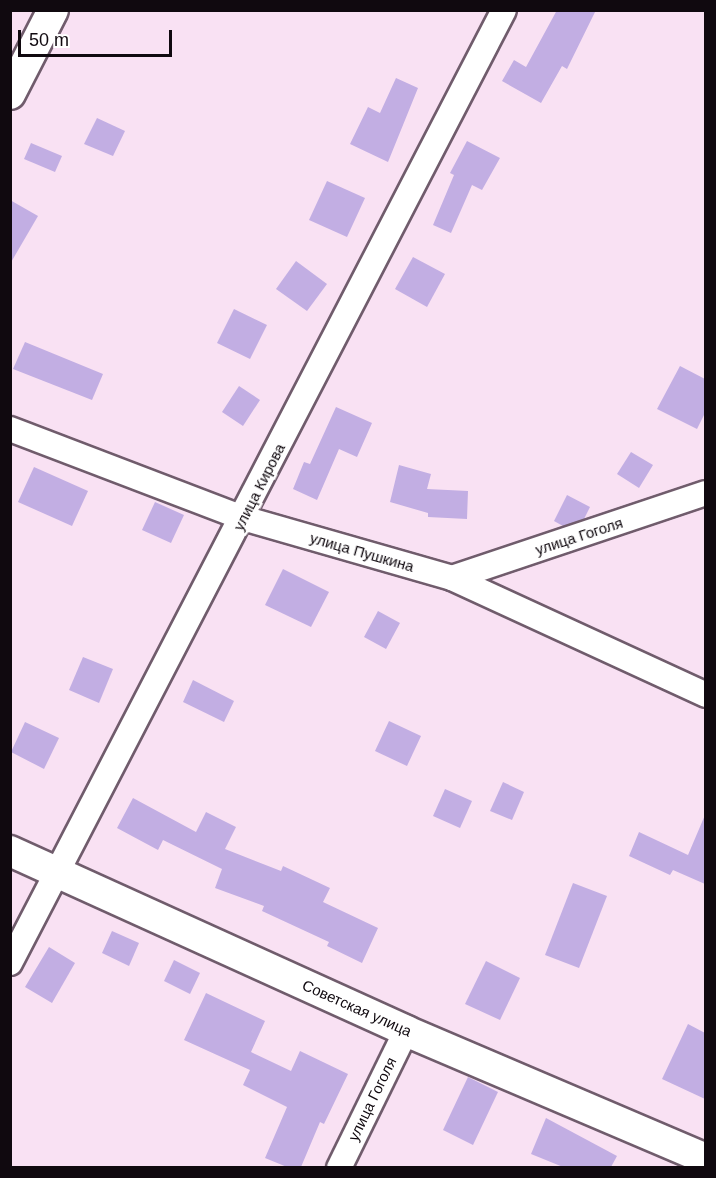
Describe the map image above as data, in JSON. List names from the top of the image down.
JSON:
{
  "streets": {
    "main road": ["Советская улица"],
    "street": ["улица Кирова", "улица Гоголя", "улица Пушкина"]
  },
  "crossings": [
    ["улица Кирова", "улица Пушкина"],
    ["улица Кирова", "Советская улица"],
    ["улица Гоголя", "улица Пушкина"],
    ["улица Гоголя", "Советская улица"]
  ],
  "scale_bar": "50 m"
}
